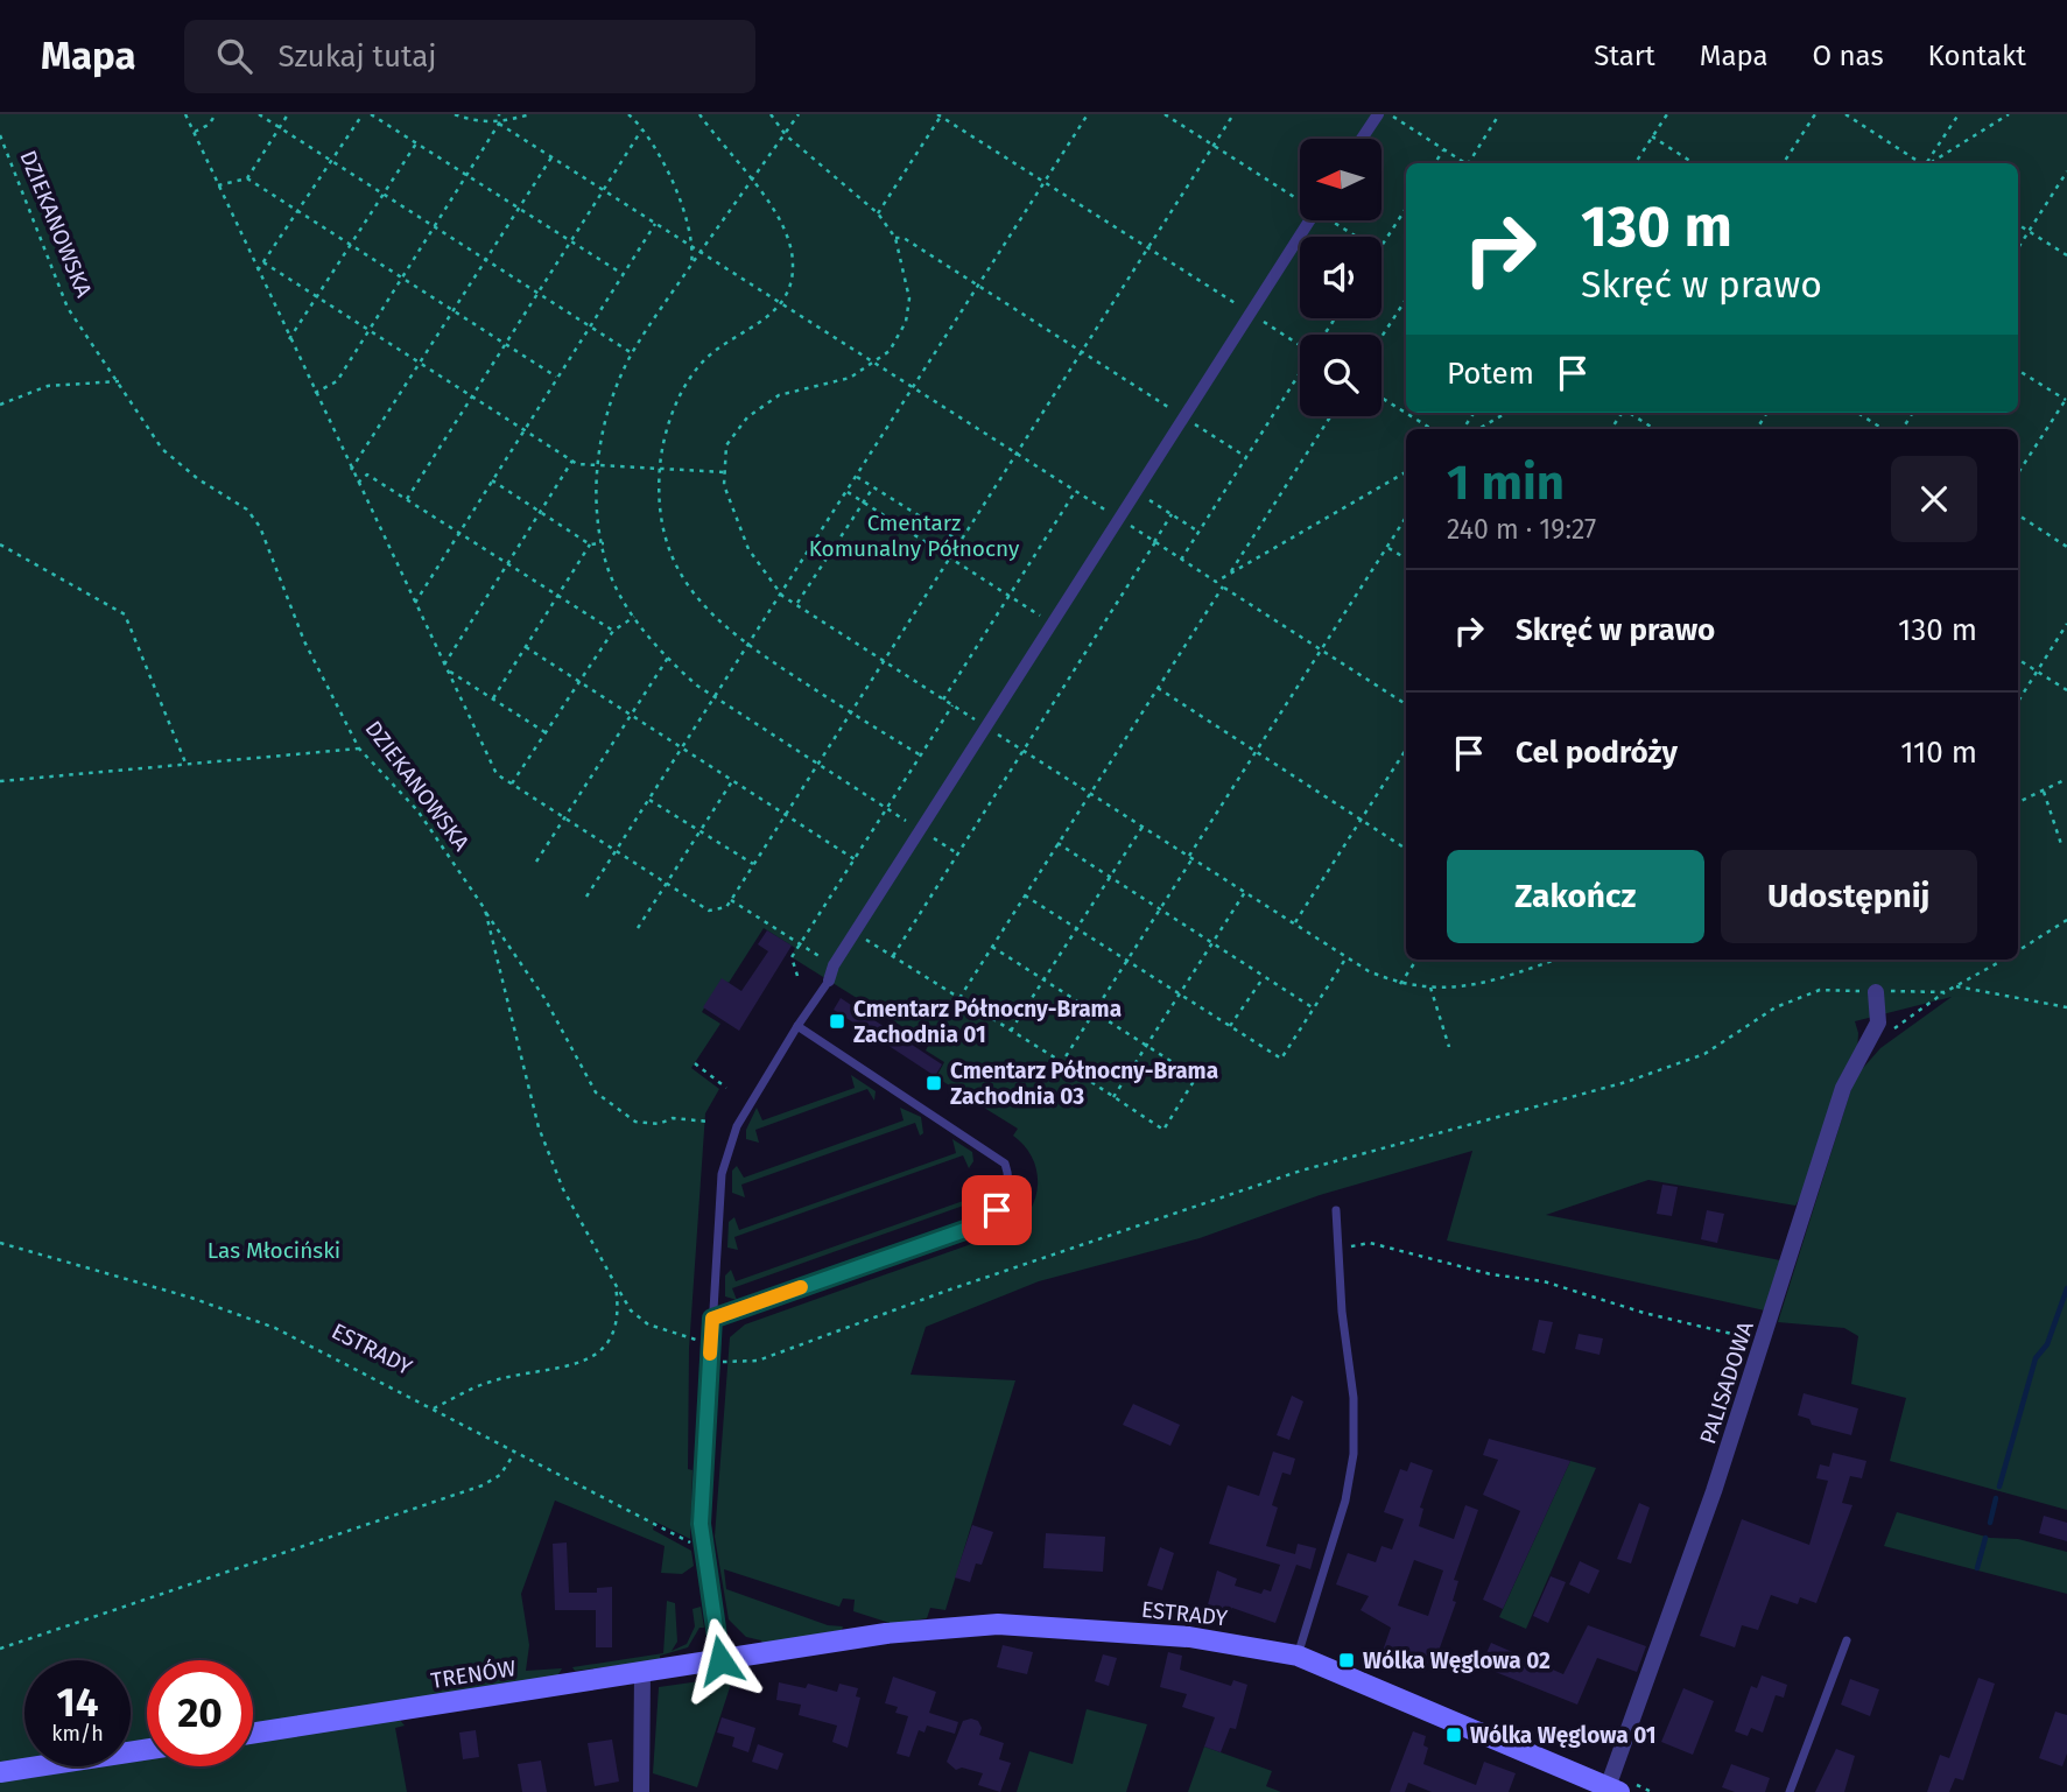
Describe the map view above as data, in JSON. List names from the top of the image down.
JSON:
{
  "streets": {
    "main road": ["ESTRADY", "TRENÓW"],
    "street": ["PALISADOWA"],
    "path": ["DZIEKANOWSKA"]
  },
  "crossings": [
    ["ESTRADY", "PALISADOWA"],
    ["ESTRADY", "TRENÓW"]
  ],
  "parks": ["Cmentarz Komunalny Północny", "Las Młociński"],
  "places": {
    "transit": [
      "Cmentarz Północny-Brama Zachodnia 01",
      "Cmentarz Północny-Brama Zachodnia 03",
      "Wólka Węglowa 02",
      "Wólka Węglowa 01"
    ]
  },
  "north": "left",
  "page": {
    "header": "Mapa",
    "search": "Szukaj tutaj",
    "nav": [
      "Start",
      "Mapa",
      "O nas",
      "Kontakt"
    ],
    "turn": ["130 m", "Skręć w prawo"],
    "then": "Potem",
    "heading": ["1 min", "240 m · 19:27"],
    "list": [
      {
        "name": "Skręć w prawo",
        "value": "130 m"
      },
      {
        "name": "Cel podróży",
        "value": "110 m"
      }
    ],
    "buttons": ["Zakończ", "Udostępnij"],
    "speed": "14 km/h",
    "limit": "20"
  }
}
